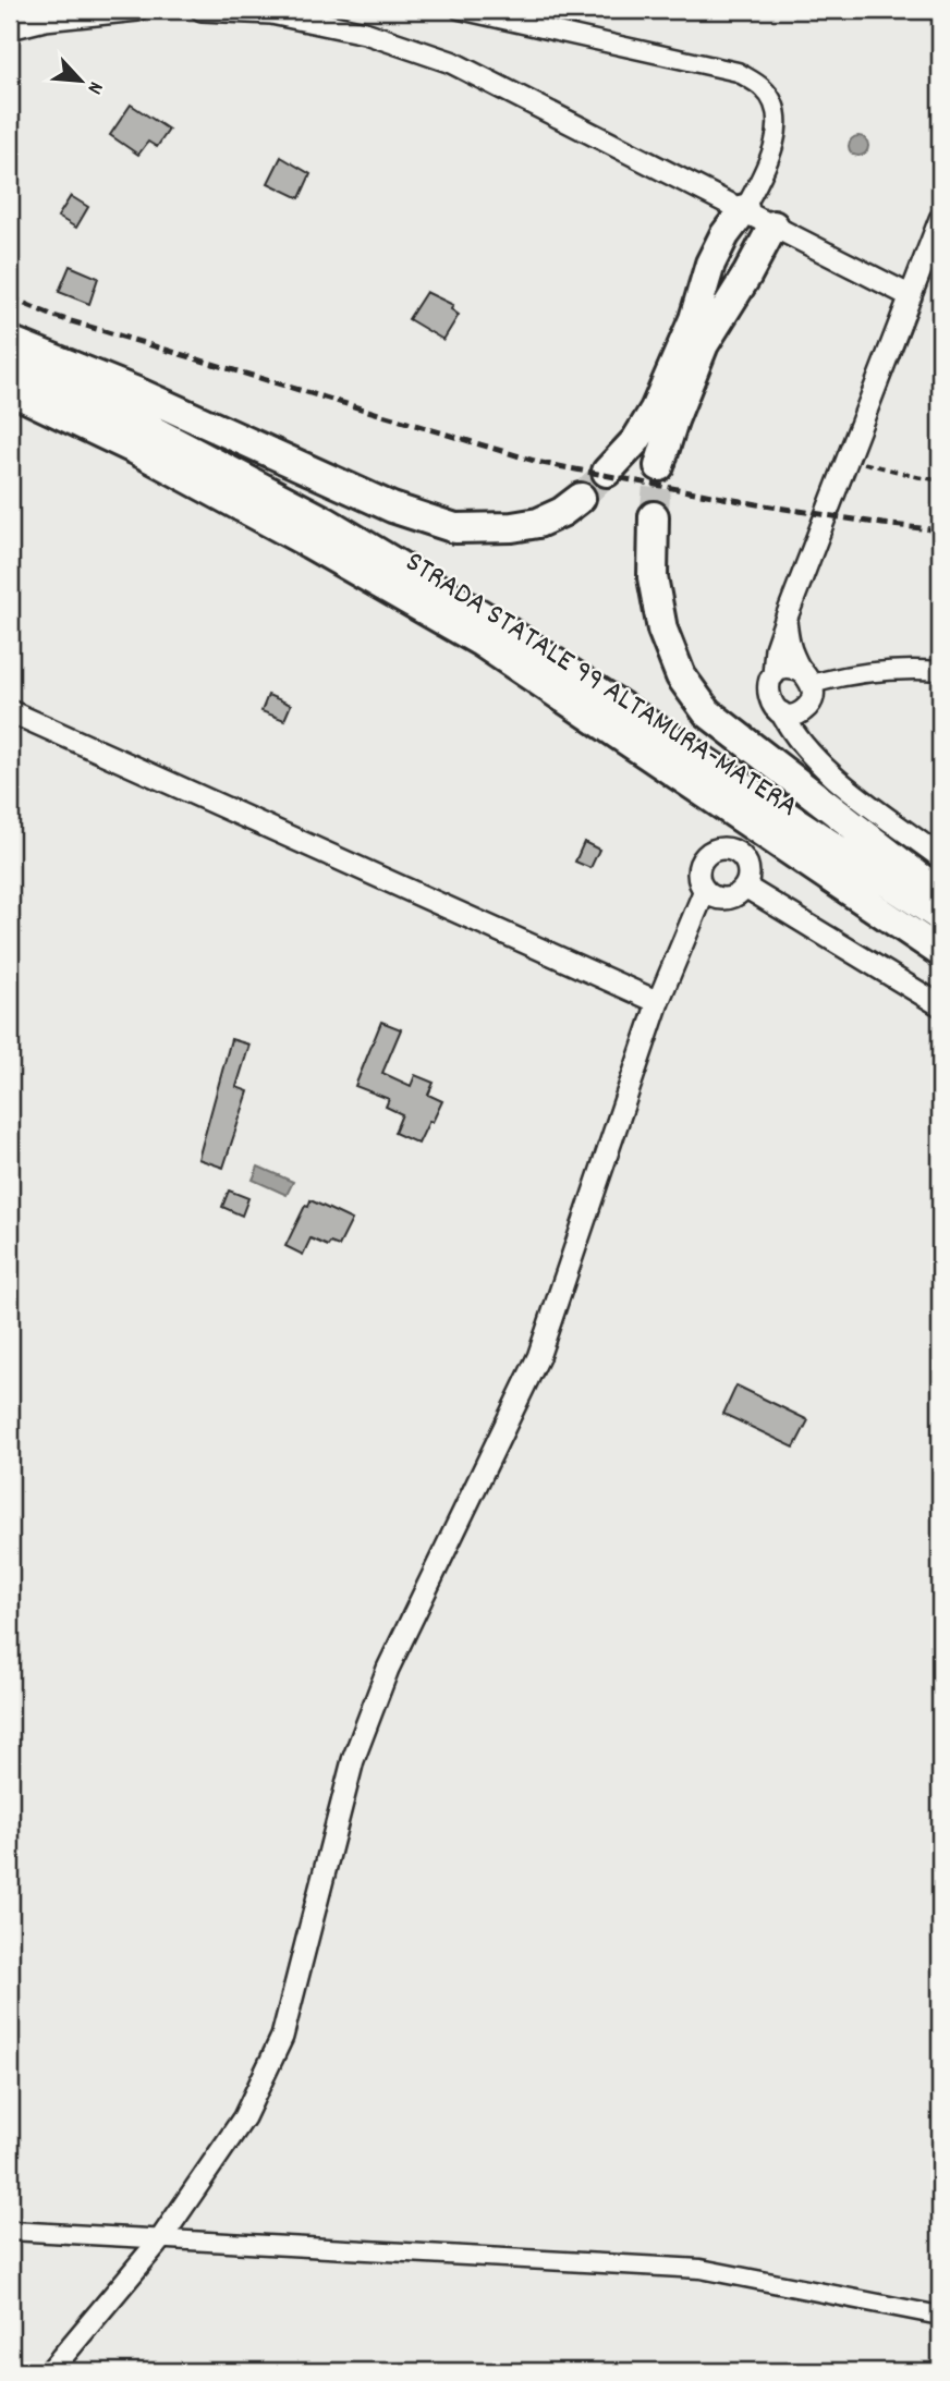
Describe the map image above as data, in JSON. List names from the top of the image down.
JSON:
{
  "streets": {
    "highway": ["STRADA STATALE 99 ALTAMURA-MATERA"]
  },
  "north": "bottom right"
}
